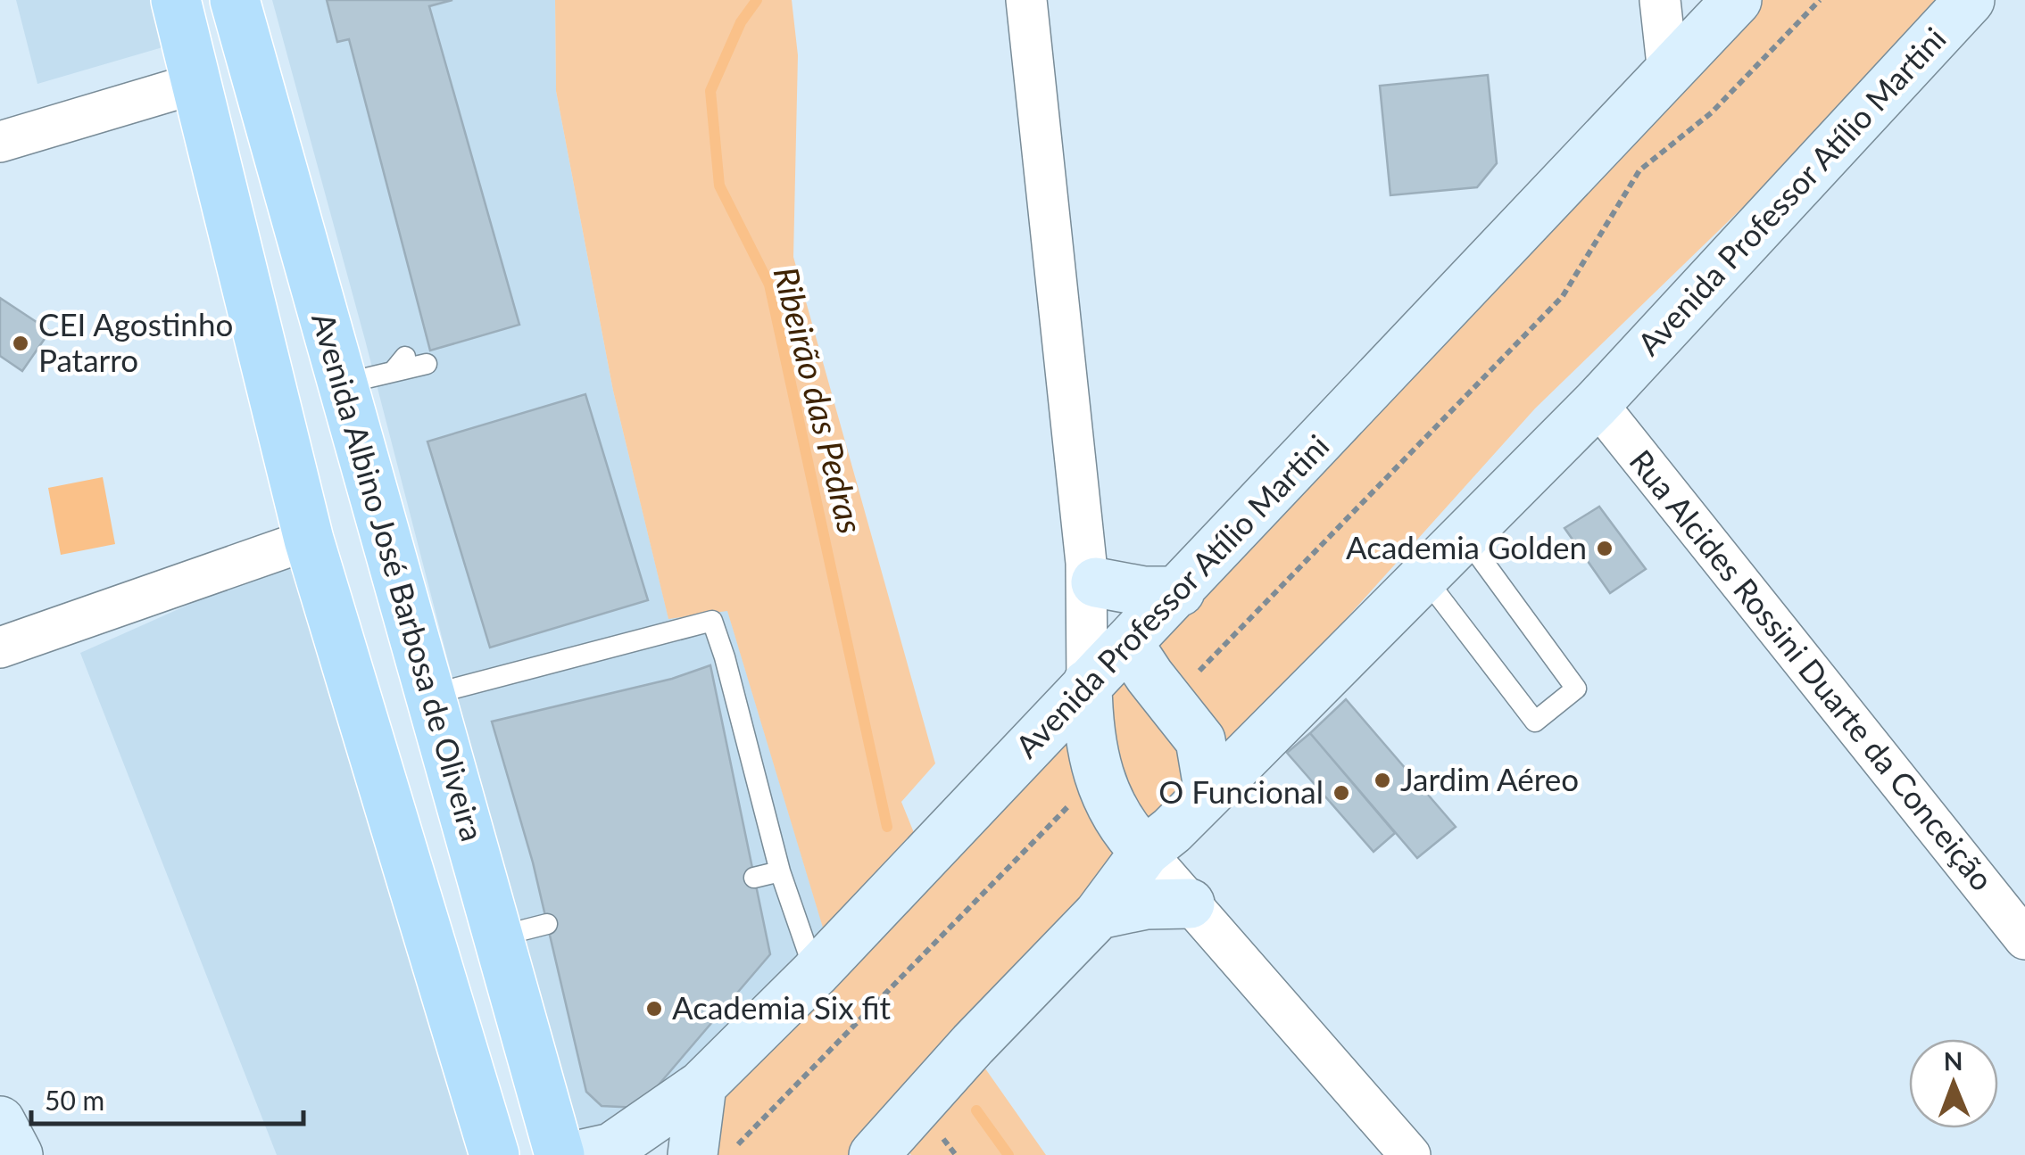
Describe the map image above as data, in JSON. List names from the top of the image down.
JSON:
{
  "streets": {
    "main road": ["Avenida Professor Atílio Martini", "Avenida Albino José Barbosa de Oliveira"],
    "street": ["Rua Alcides Rossini Duarte da Conceição"]
  },
  "crossings": [
    ["Avenida Professor Atílio Martini", "Rua Alcides Rossini Duarte da Conceição"]
  ],
  "water": ["Ribeirão das Pedras"],
  "places": [
    "CEI Agostinho Patarro",
    "Academia Golden",
    "Jardim Aéreo",
    "O Funcional",
    "Academia Six fit"
  ],
  "scale_bar": "50 m",
  "north": "top"
}
